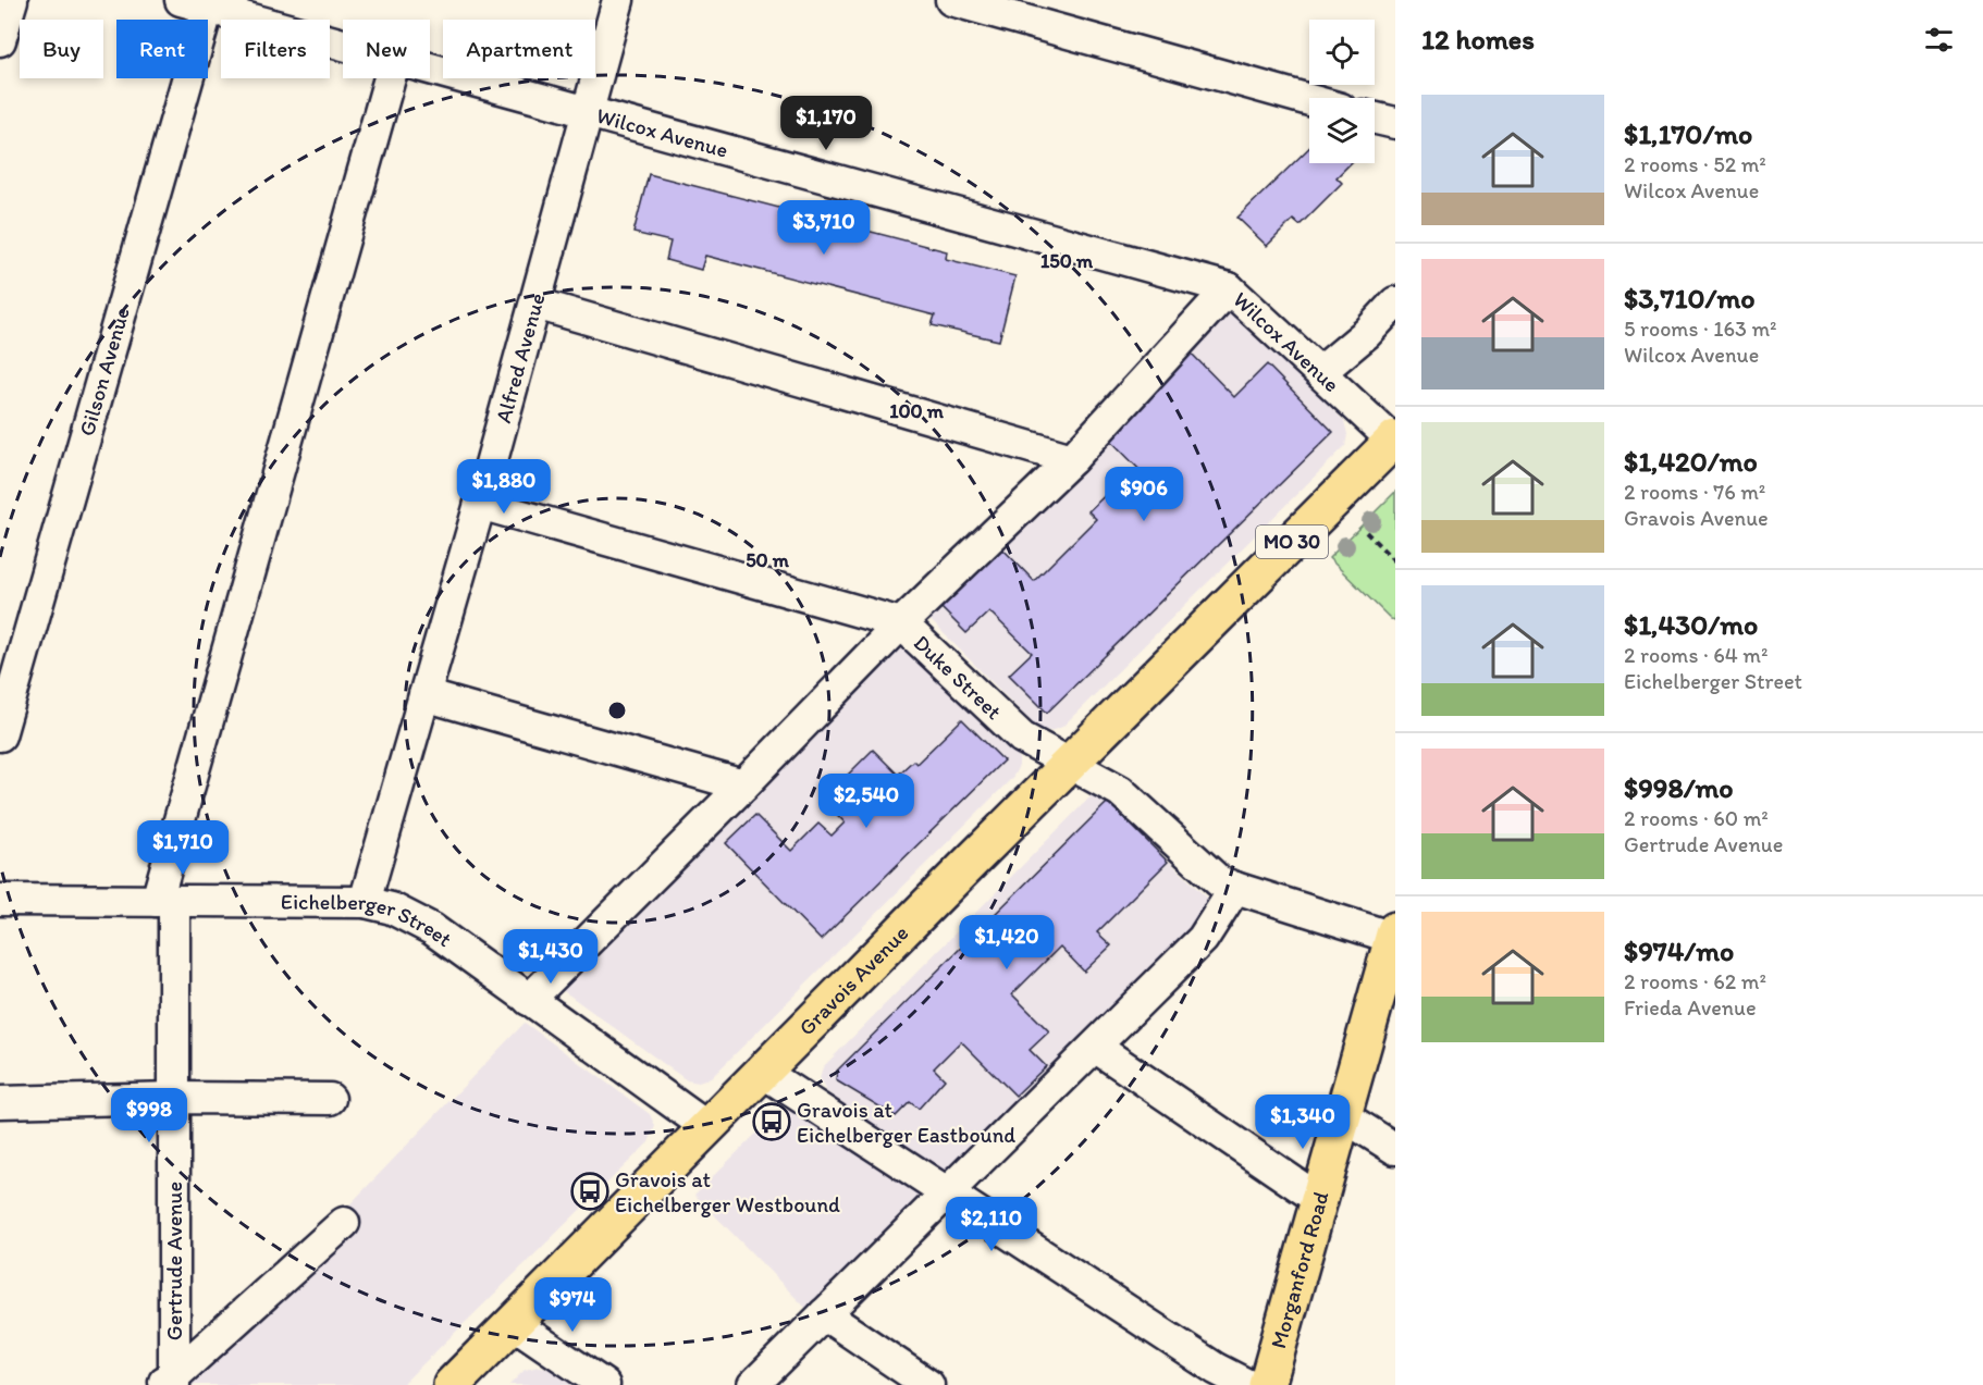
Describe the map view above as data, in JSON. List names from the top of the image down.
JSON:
{
  "streets": {
    "main road": ["MO 30", "Gravois Avenue", "Morganford Road"],
    "street": [
      "Wilcox Avenue",
      "Alfred Avenue",
      "Gilson Avenue",
      "Duke Street",
      "Eichelberger Street",
      "Gertrude Avenue"
    ]
  },
  "crossings": [
    ["Wilcox Avenue", "Alfred Avenue"],
    ["Wilcox Avenue", "Gilson Avenue"],
    ["Wilcox Avenue", "Gravois Avenue"],
    ["Alfred Avenue", "Duke Street"],
    ["Alfred Avenue", "Eichelberger Street"],
    ["Duke Street", "Gravois Avenue"],
    ["Duke Street", "Morganford Road"],
    ["Eichelberger Street", "Gravois Avenue"],
    ["Eichelberger Street", "Gertrude Avenue"]
  ],
  "places": {
    "bus stop": ["Gravois at Eichelberger Eastbound", "Gravois at Eichelberger Westbound"]
  },
  "page": {
    "heading": "12 homes",
    "chip": [
      "Buy",
      "Rent",
      "Filters",
      "New",
      "Apartment"
    ],
    "list": [
      {
        "name": "$1,170/mo",
        "note": "2 rooms · 52 m² · Wilcox Avenue"
      },
      {
        "name": "$3,710/mo",
        "note": "5 rooms · 163 m² · Wilcox Avenue"
      },
      {
        "name": "$1,420/mo",
        "note": "2 rooms · 76 m² · Gravois Avenue"
      },
      {
        "name": "$1,430/mo",
        "note": "2 rooms · 64 m² · Eichelberger Street"
      },
      {
        "name": "$998/mo",
        "note": "2 rooms · 60 m² · Gertrude Avenue"
      },
      {
        "name": "$974/mo",
        "note": "2 rooms · 62 m² · Frieda Avenue"
      }
    ],
    "price": [
      "$1,170",
      "$3,710",
      "$1,880",
      "$906",
      "$2,540",
      "$1,710",
      "$1,420",
      "$1,430",
      "$998",
      "$1,340",
      "$2,110",
      "$974"
    ]
  },
  "rings": ["150 m", "100 m", "50 m"]
}
